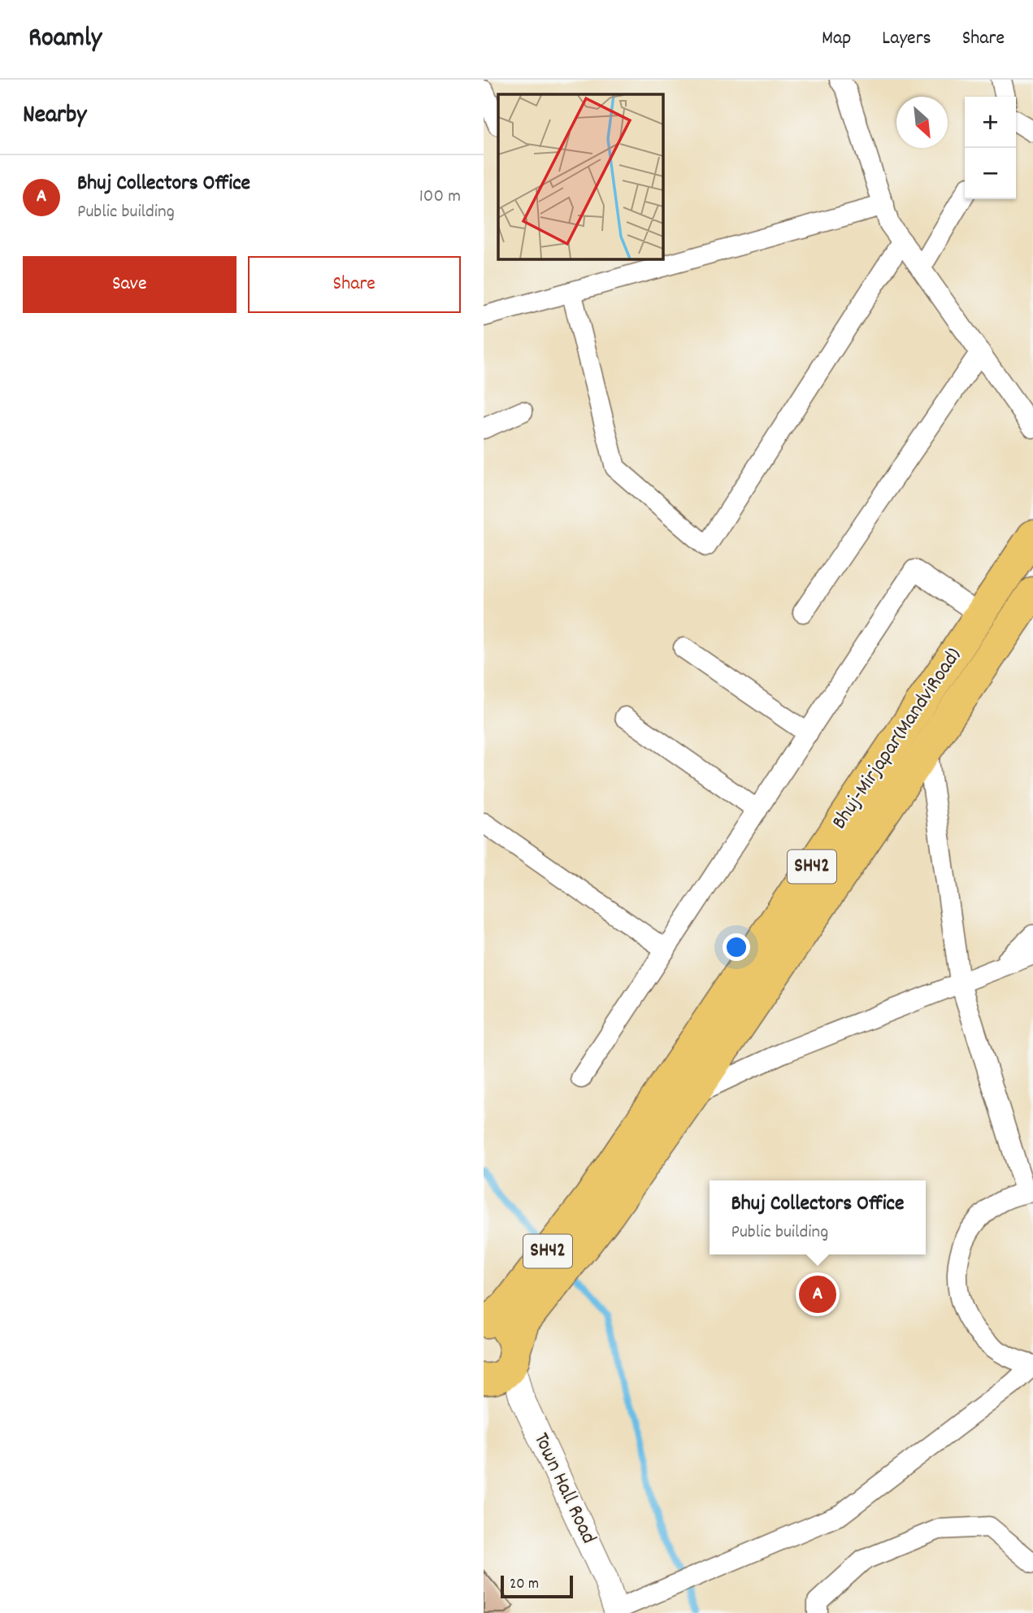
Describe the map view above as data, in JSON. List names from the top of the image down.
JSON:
{
  "streets": {
    "main road": ["Bhuj-Mirjapar(MandviRoad)", "SH42"],
    "street": ["Town Hall Road"]
  },
  "crossings": [
    ["Bhuj-Mirjapar(MandviRoad)", "SH42"],
    ["SH42", "Town Hall Road"]
  ],
  "scale_bar": "20 m",
  "north": "bottom right",
  "page": {
    "header": "Roamly",
    "nav": ["Map", "Layers", "Share"],
    "heading": "Nearby",
    "map_buttons": ["+", "−"],
    "list": [
      {
        "mark": "A",
        "name": "Bhuj Collectors Office",
        "note": "Public building",
        "value": "100 m"
      }
    ],
    "buttons": ["Save", "Share"],
    "popup": ["Bhuj Collectors Office", "Public building"],
    "pins": "A",
    "scale": "20 m"
  }
}
